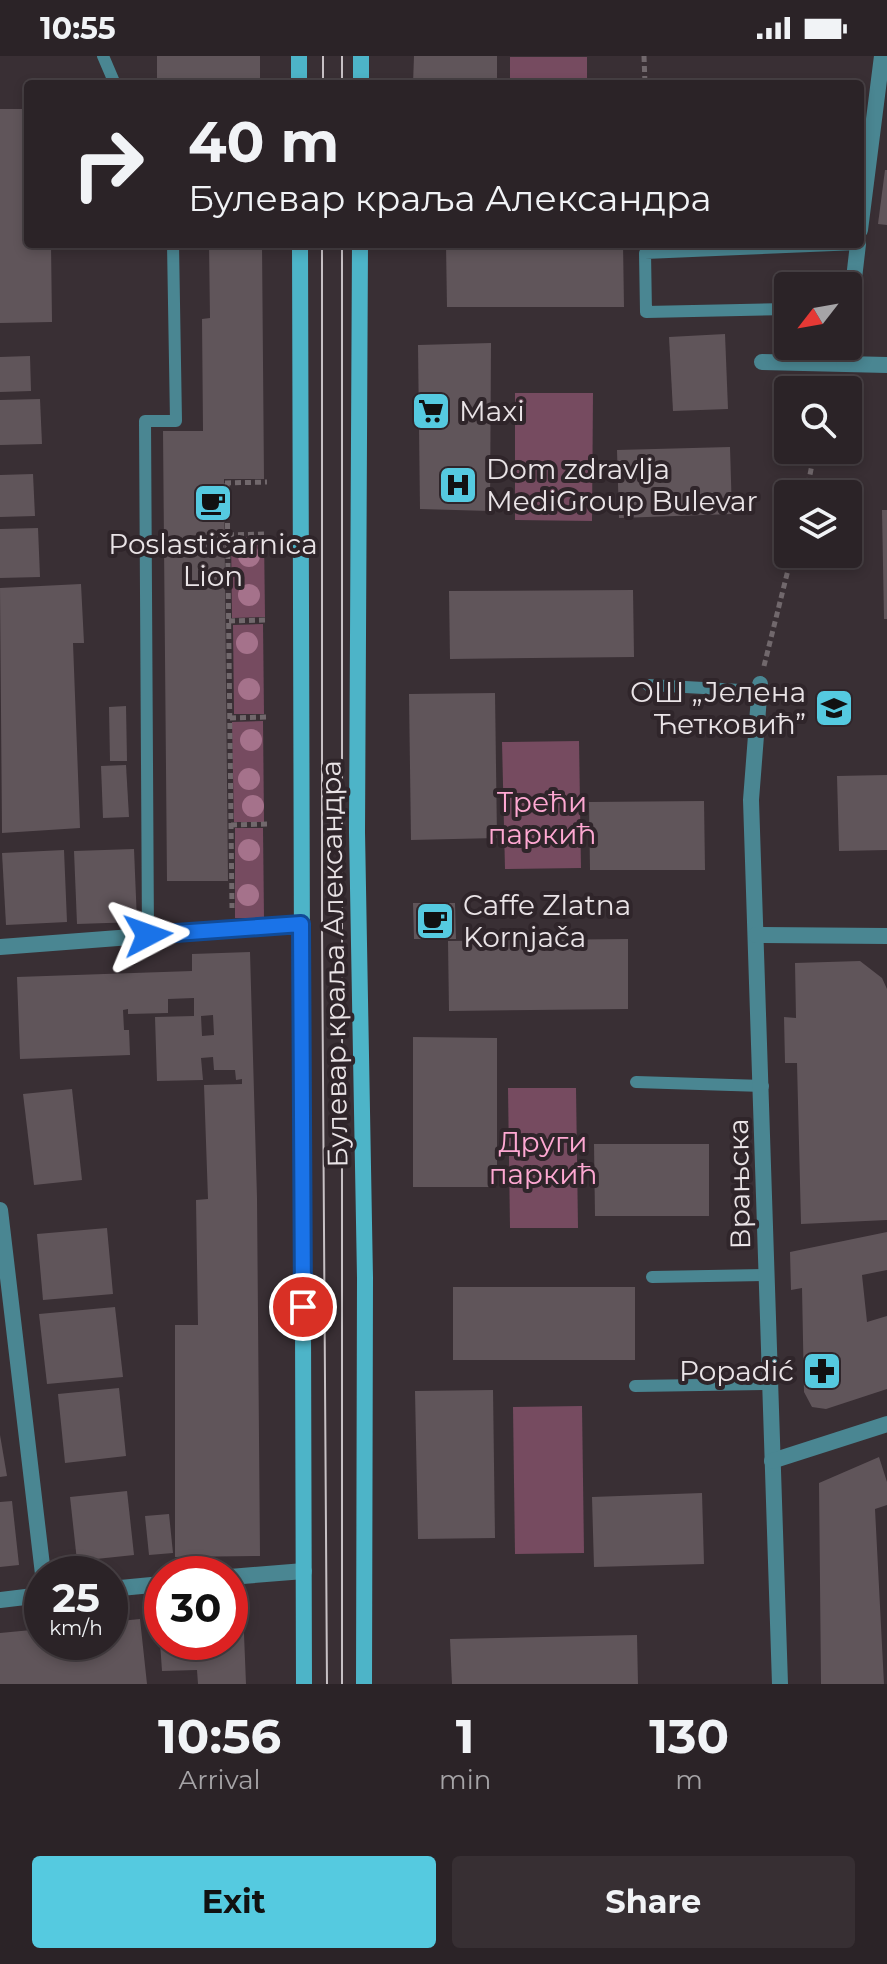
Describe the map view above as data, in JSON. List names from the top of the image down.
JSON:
{
  "streets": {
    "main road": ["Булевар краља Александра"],
    "street": ["Врањска"]
  },
  "parks": ["Трећи паркић", "Други паркић"],
  "places": {
    "supermarket": ["Maxi"],
    "hospital": ["Dom zdravlja MediGroup Bulevar"],
    "cafe": ["Poslastičarnica Lion", "Caffe Zlatna Kornjača"],
    "school or university": ["ОШ „Јелена Ћетковић”"],
    "pharmacy": ["Popadić"]
  },
  "north": "bottom left",
  "page": {
    "status": "10:55",
    "turn": ["40 m", "Булевар краља Александра"],
    "speed": "25 km/h",
    "limit": "30",
    "eta": [
      "10:56",
      "Arrival",
      "1",
      "min",
      "130",
      "m"
    ],
    "buttons": ["Exit", "Share"]
  }
}
